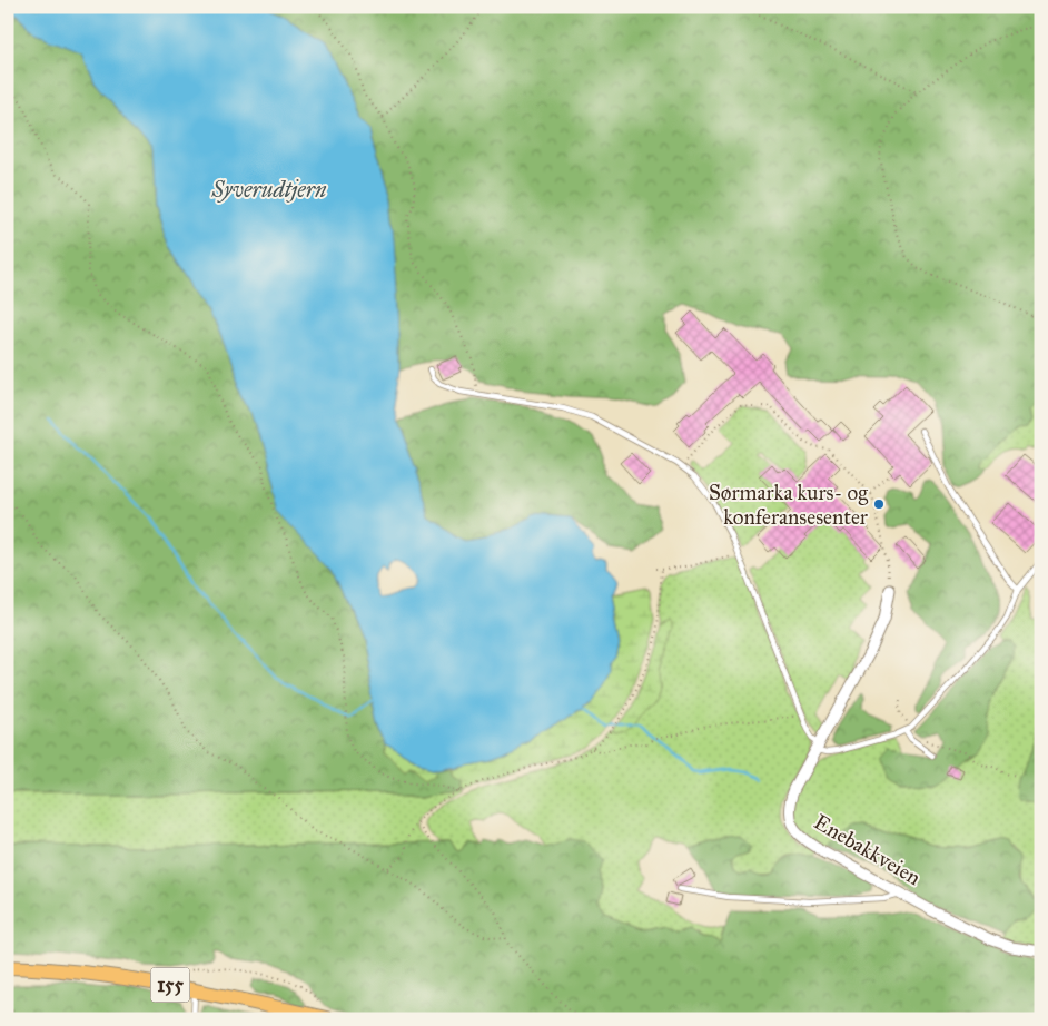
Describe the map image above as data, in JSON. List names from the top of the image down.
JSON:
{
  "streets": {
    "main road": ["155"],
    "street": ["Enebakkveien"]
  },
  "water": ["Syverudtjern"],
  "places": ["Sørmarka kurs- og konferansesenter"]
}
